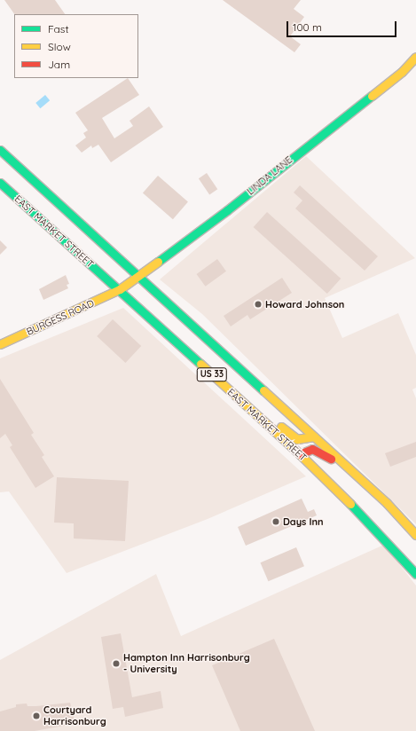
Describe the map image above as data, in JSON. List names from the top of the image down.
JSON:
{
  "streets": {
    "main road": [
      "LINDA LANE",
      "EAST MARKET STREET",
      "BURGESS ROAD",
      "US 33"
    ]
  },
  "crossings": [
    ["LINDA LANE", "EAST MARKET STREET"],
    ["LINDA LANE", "BURGESS ROAD"],
    ["LINDA LANE", "US 33"],
    ["EAST MARKET STREET", "BURGESS ROAD"]
  ],
  "places": [
    "Howard Johnson",
    "Days Inn",
    "Hampton Inn Harrisonburg - University",
    "Courtyard Harrisonburg"
  ],
  "legend": ["Fast", "Slow", "Jam"],
  "scale_bar": "100 m"
}
